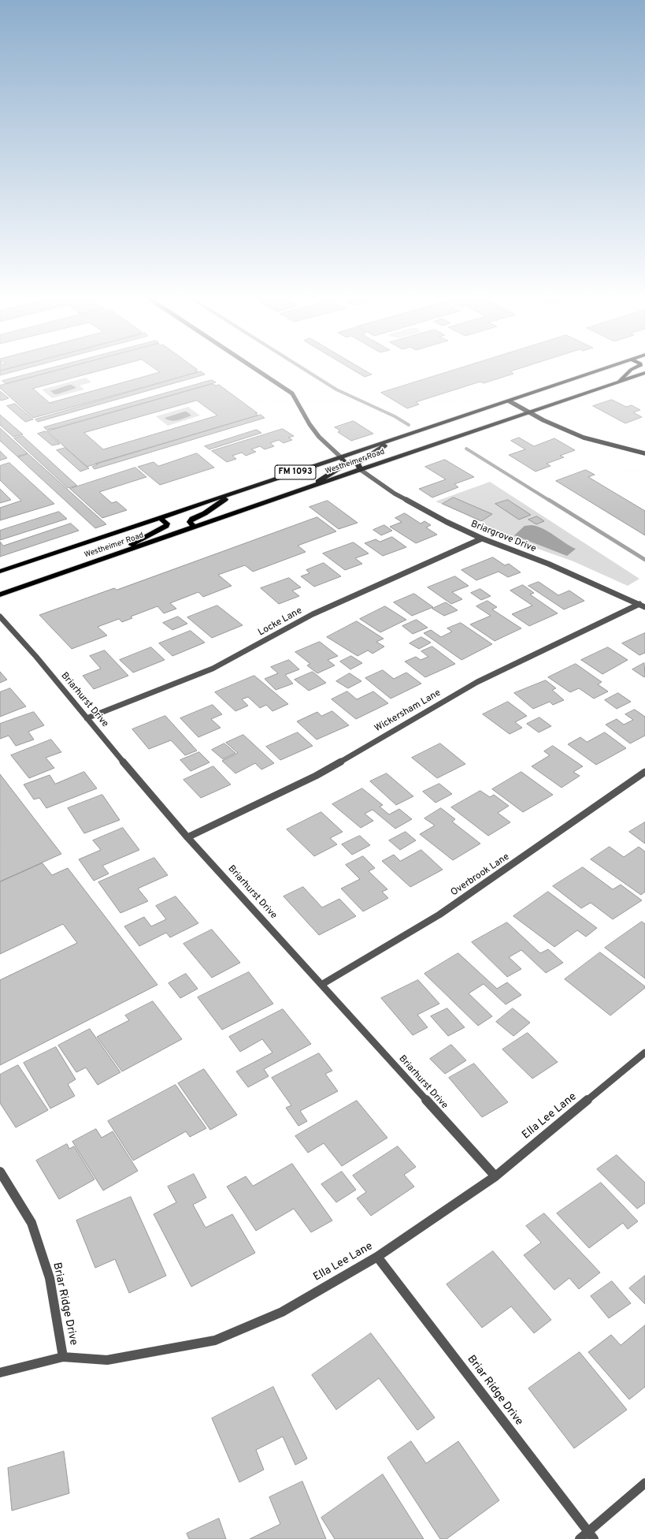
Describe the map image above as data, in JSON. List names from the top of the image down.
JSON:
{
  "streets": {
    "main road": ["Westheimer Road", "FM 1093"],
    "street": [
      "Briargrove Drive",
      "Locke Lane",
      "Briarhurst Drive",
      "Wickersham Lane",
      "Overbrook Lane",
      "Ella Lee Lane",
      "Briar Ridge Drive"
    ]
  },
  "crossings": [
    ["Westheimer Road", "Briargrove Drive"],
    ["Briargrove Drive", "Locke Lane"],
    ["Briargrove Drive", "Wickersham Lane"],
    ["Locke Lane", "Briarhurst Drive"],
    ["Briarhurst Drive", "Wickersham Lane"],
    ["Briarhurst Drive", "Overbrook Lane"],
    ["Briarhurst Drive", "Ella Lee Lane"],
    ["Ella Lee Lane", "Briar Ridge Drive"]
  ]
}
